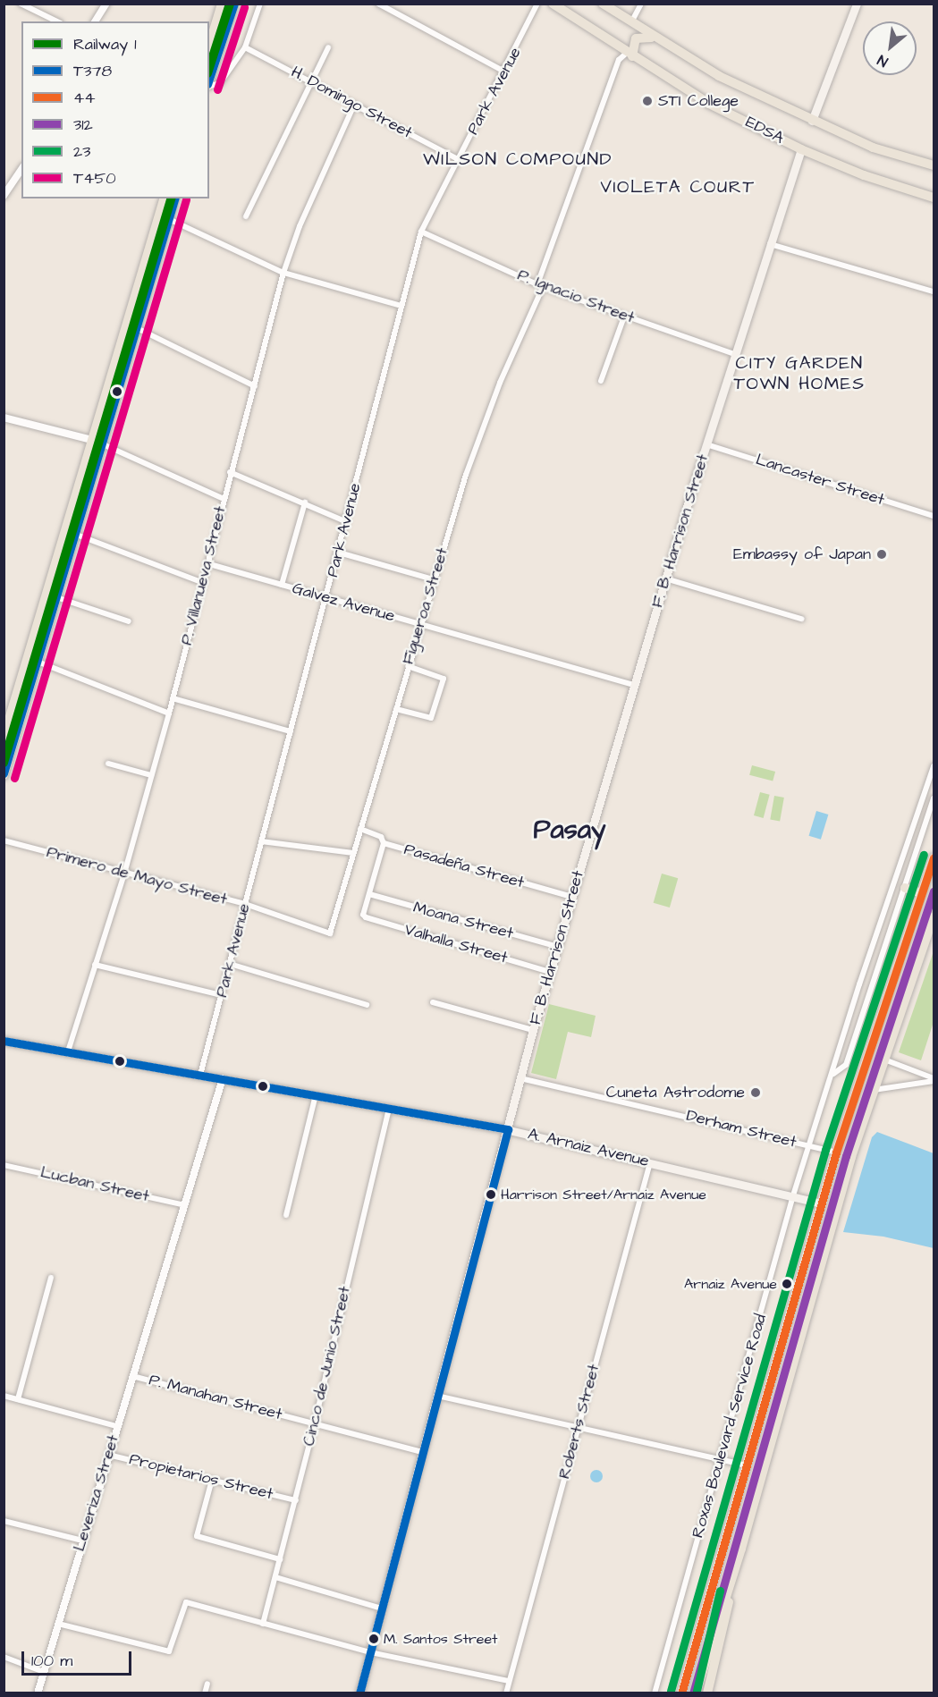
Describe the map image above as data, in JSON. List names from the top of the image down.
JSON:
{
  "streets": {
    "main road": ["EDSA", "F. B. Harrison Street", "A. Arnaiz Avenue"],
    "street": [
      "Park Avenue",
      "H. Domingo Street",
      "P. Ignacio Street",
      "Lancaster Street",
      "P. Villanueva Street",
      "Galvez Avenue",
      "Figueroa Street",
      "Pasadeña Street",
      "Primero de Mayo Street",
      "Moana Street",
      "Valhalla Street",
      "Derham Street",
      "Lucban Street",
      "Cinco de Junio Street",
      "P. Manahan Street",
      "Roberts Street",
      "Roxas Boulevard Service Road",
      "Propietarios Street",
      "Leveriza Street"
    ]
  },
  "crossings": [
    ["Park Avenue", "H. Domingo Street"],
    ["Park Avenue", "P. Ignacio Street"],
    ["Park Avenue", "Galvez Avenue"],
    ["Park Avenue", "Primero de Mayo Street"],
    ["Park Avenue", "A. Arnaiz Avenue"],
    ["H. Domingo Street", "P. Villanueva Street"],
    ["EDSA", "F. B. Harrison Street"],
    ["EDSA", "Figueroa Street"],
    ["P. Ignacio Street", "F. B. Harrison Street"],
    ["P. Ignacio Street", "Figueroa Street"],
    ["Lancaster Street", "F. B. Harrison Street"],
    ["F. B. Harrison Street", "Galvez Avenue"],
    ["F. B. Harrison Street", "Pasadeña Street"],
    ["F. B. Harrison Street", "Moana Street"],
    ["F. B. Harrison Street", "Valhalla Street"],
    ["F. B. Harrison Street", "Derham Street"],
    ["F. B. Harrison Street", "A. Arnaiz Avenue"],
    ["F. B. Harrison Street", "P. Manahan Street"],
    ["P. Villanueva Street", "Galvez Avenue"],
    ["P. Villanueva Street", "Primero de Mayo Street"],
    ["P. Villanueva Street", "A. Arnaiz Avenue"],
    ["Galvez Avenue", "Figueroa Street"],
    ["Figueroa Street", "Pasadeña Street"],
    ["Figueroa Street", "Primero de Mayo Street"],
    ["Moana Street", "Valhalla Street"],
    ["Derham Street", "Roxas Boulevard Service Road"],
    ["A. Arnaiz Avenue", "Cinco de Junio Street"],
    ["A. Arnaiz Avenue", "Roberts Street"],
    ["A. Arnaiz Avenue", "Roxas Boulevard Service Road"],
    ["A. Arnaiz Avenue", "Leveriza Street"],
    ["Lucban Street", "Leveriza Street"],
    ["Cinco de Junio Street", "P. Manahan Street"],
    ["Cinco de Junio Street", "Propietarios Street"],
    ["P. Manahan Street", "Leveriza Street"],
    ["Propietarios Street", "Leveriza Street"]
  ],
  "districts": [
    "WILSON COMPOUND",
    "VIOLETA COURT",
    "CITY GARDEN TOWN HOMES",
    "Pasay"
  ],
  "places": [
    "STI College",
    "Embassy of Japan",
    "Cuneta Astrodome",
    "Harrison Street/Arnaiz Avenue",
    "Arnaiz Avenue",
    "M. Santos Street"
  ],
  "lines": [
    "rail line 1",
    "transit line T378",
    "transit line T450",
    "transit line 23",
    "transit line 44",
    "transit line 312"
  ],
  "legend": [
    "Railway 1",
    "T378",
    "44",
    "312",
    "23",
    "T450"
  ],
  "scale_bar": "100 m",
  "north": "bottom left"
}
